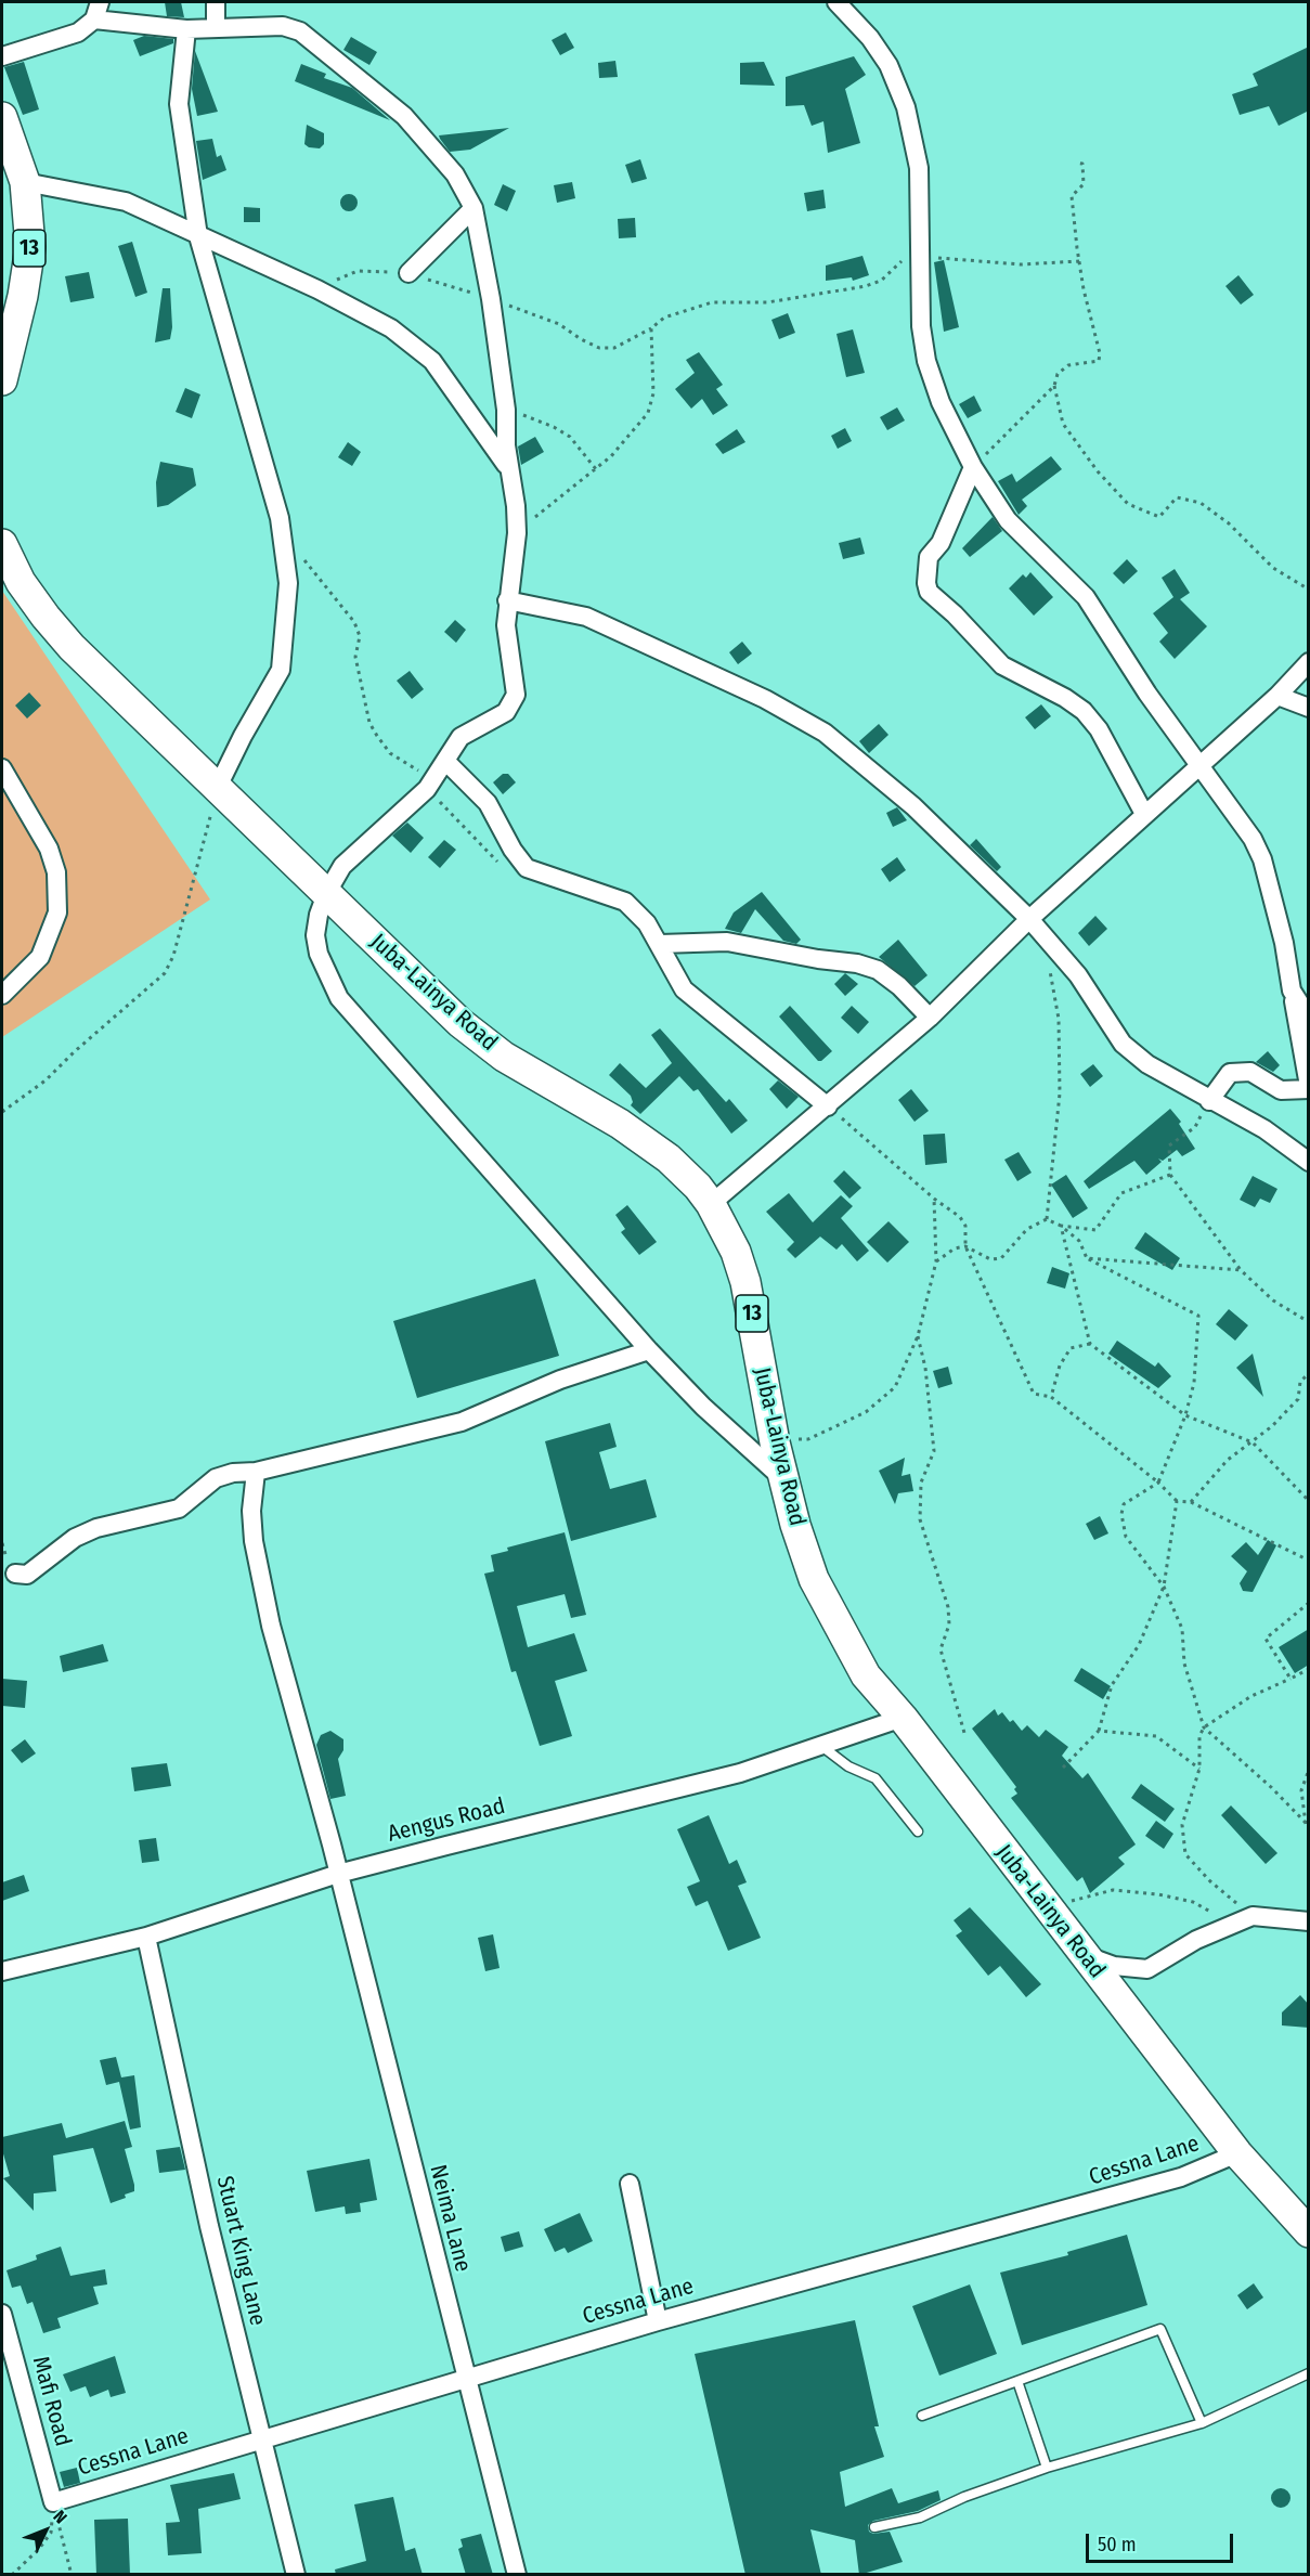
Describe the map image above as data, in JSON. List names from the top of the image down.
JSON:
{
  "streets": {
    "main road": ["13", "Juba-Lainya Road"],
    "street": [
      "Aengus Road",
      "Cessna Lane",
      "Neima Lane",
      "Stuart King Lane",
      "Mafi Road"
    ]
  },
  "crossings": [
    ["Juba-Lainya Road", "Aengus Road"],
    ["Juba-Lainya Road", "Cessna Lane"],
    ["Aengus Road", "Neima Lane"],
    ["Aengus Road", "Stuart King Lane"],
    ["Cessna Lane", "Neima Lane"],
    ["Cessna Lane", "Stuart King Lane"],
    ["Cessna Lane", "Mafi Road"]
  ],
  "scale_bar": "50 m",
  "north": "top right"
}
